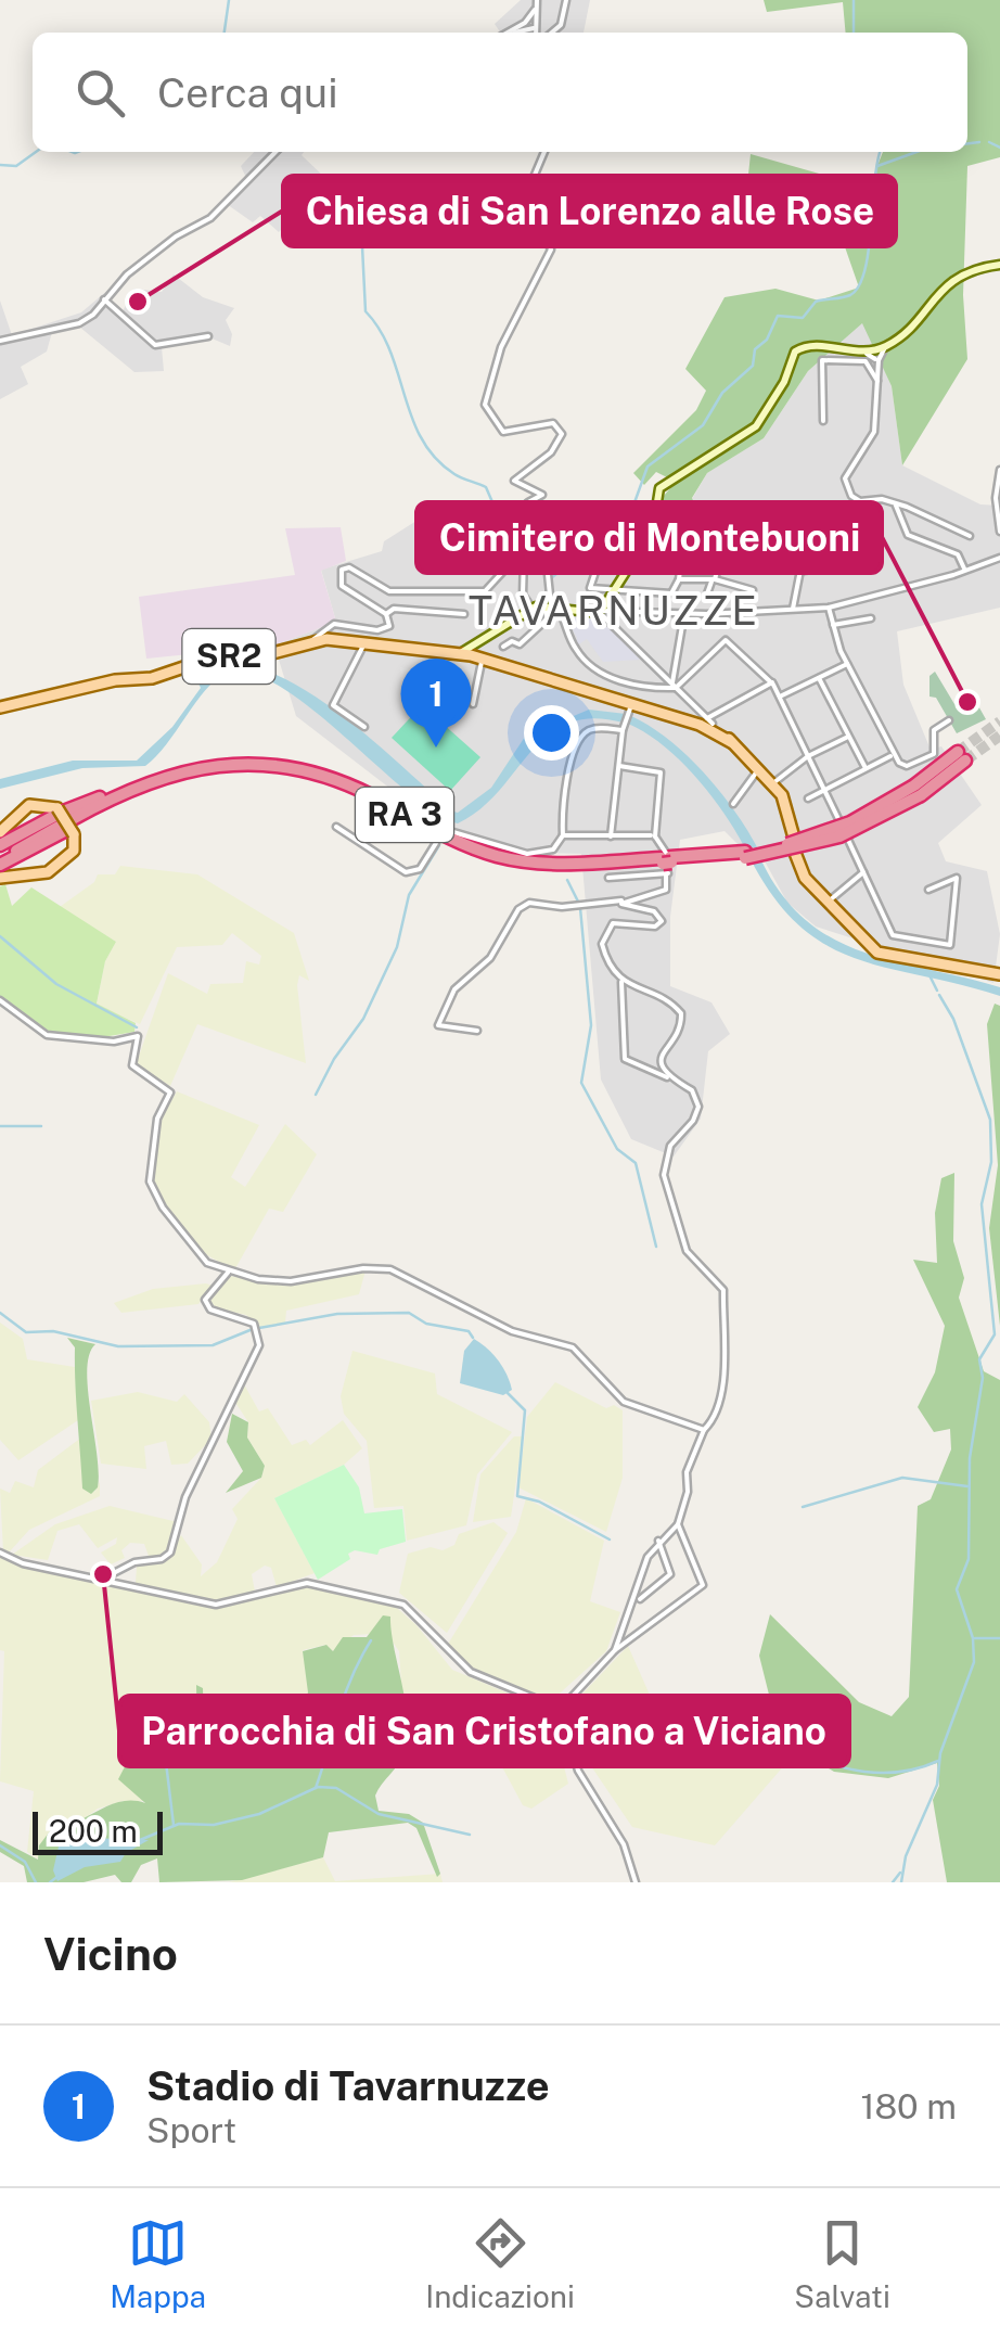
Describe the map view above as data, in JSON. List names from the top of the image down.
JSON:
{
  "streets": {
    "highway": ["RA 3"],
    "main road": ["SR2"]
  },
  "districts": ["TAVARNUZZE"],
  "places": ["Chiesa di San Lorenzo alle Rose", "Cimitero di Montebuoni", "Parrocchia di San Cristofano a Viciano"],
  "scale_bar": "200 m",
  "page": {
    "search": "Cerca qui",
    "pins": "1",
    "scale": "200 m",
    "heading": "Vicino",
    "list": [
      {
        "mark": "1",
        "name": "Stadio di Tavarnuzze",
        "note": "Sport",
        "value": "180 m"
      }
    ],
    "nav": ["Mappa", "Indicazioni", "Salvati"]
  }
}
